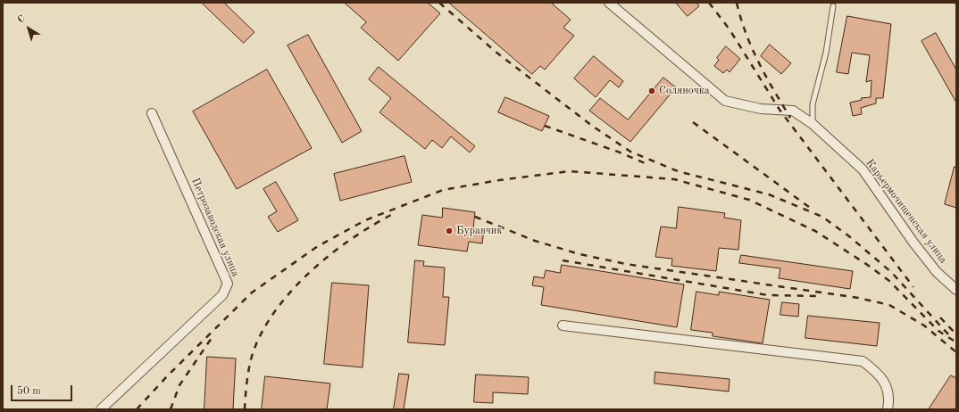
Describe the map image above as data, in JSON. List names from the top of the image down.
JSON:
{
  "streets": {
    "street": ["Карьермочищенская улица", "Петрозаводская улица"]
  },
  "places": ["Соляночка", "Буравчик"],
  "scale_bar": "50 m",
  "north": "top left"
}
